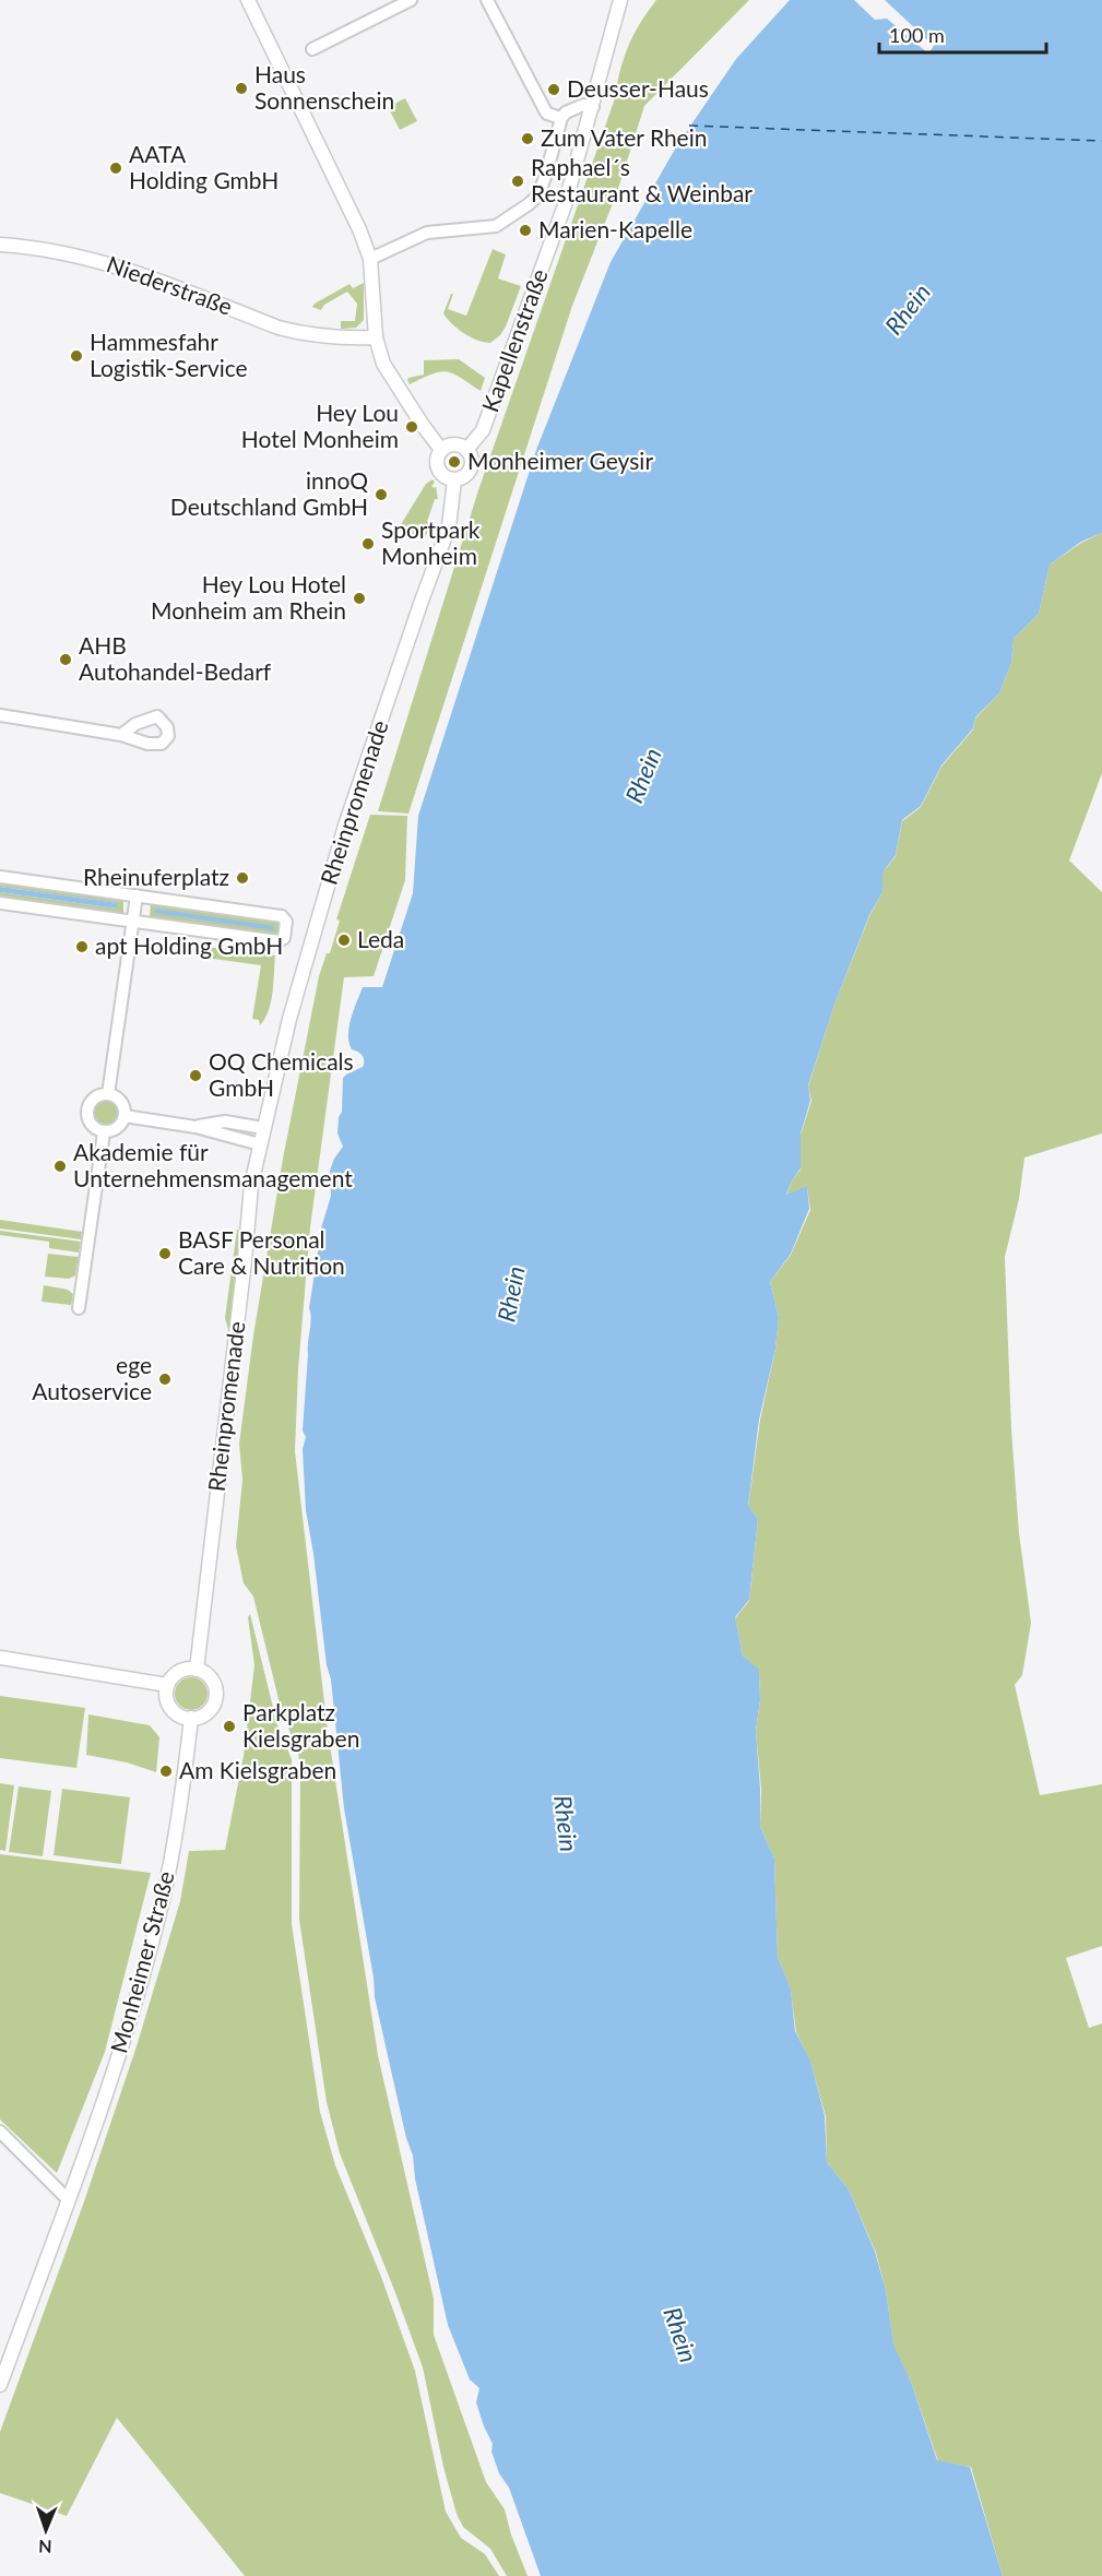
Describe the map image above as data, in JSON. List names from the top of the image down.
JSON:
{
  "streets": {
    "street": [
      "Niederstraße",
      "Kapellenstraße",
      "Rheinpromenade",
      "Monheimer Straße"
    ]
  },
  "crossings": [
    ["Kapellenstraße", "Rheinpromenade"],
    ["Rheinpromenade", "Monheimer Straße"]
  ],
  "water": ["Rhein"],
  "places": [
    "Haus Sonnenschein",
    "Deusser-Haus",
    "Zum Vater Rhein",
    "AATA Holding GmbH",
    "Raphael´s Restaurant & Weinbar",
    "Marien-Kapelle",
    "Hammesfahr Logistik-Service",
    "Hey Lou Hotel Monheim",
    "Monheimer Geysir",
    "innoQ Deutschland GmbH",
    "Sportpark Monheim",
    "Hey Lou Hotel Monheim am Rhein",
    "AHB Autohandel-Bedarf",
    "Rheinuferplatz",
    "Leda",
    "apt Holding GmbH",
    "OQ Chemicals GmbH",
    "Akademie für Unternehmensmanagement",
    "BASF Personal Care & Nutrition",
    "ege Autoservice",
    "Parkplatz Kielsgraben",
    "Am Kielsgraben"
  ],
  "scale_bar": "100 m",
  "north": "bottom"
}
